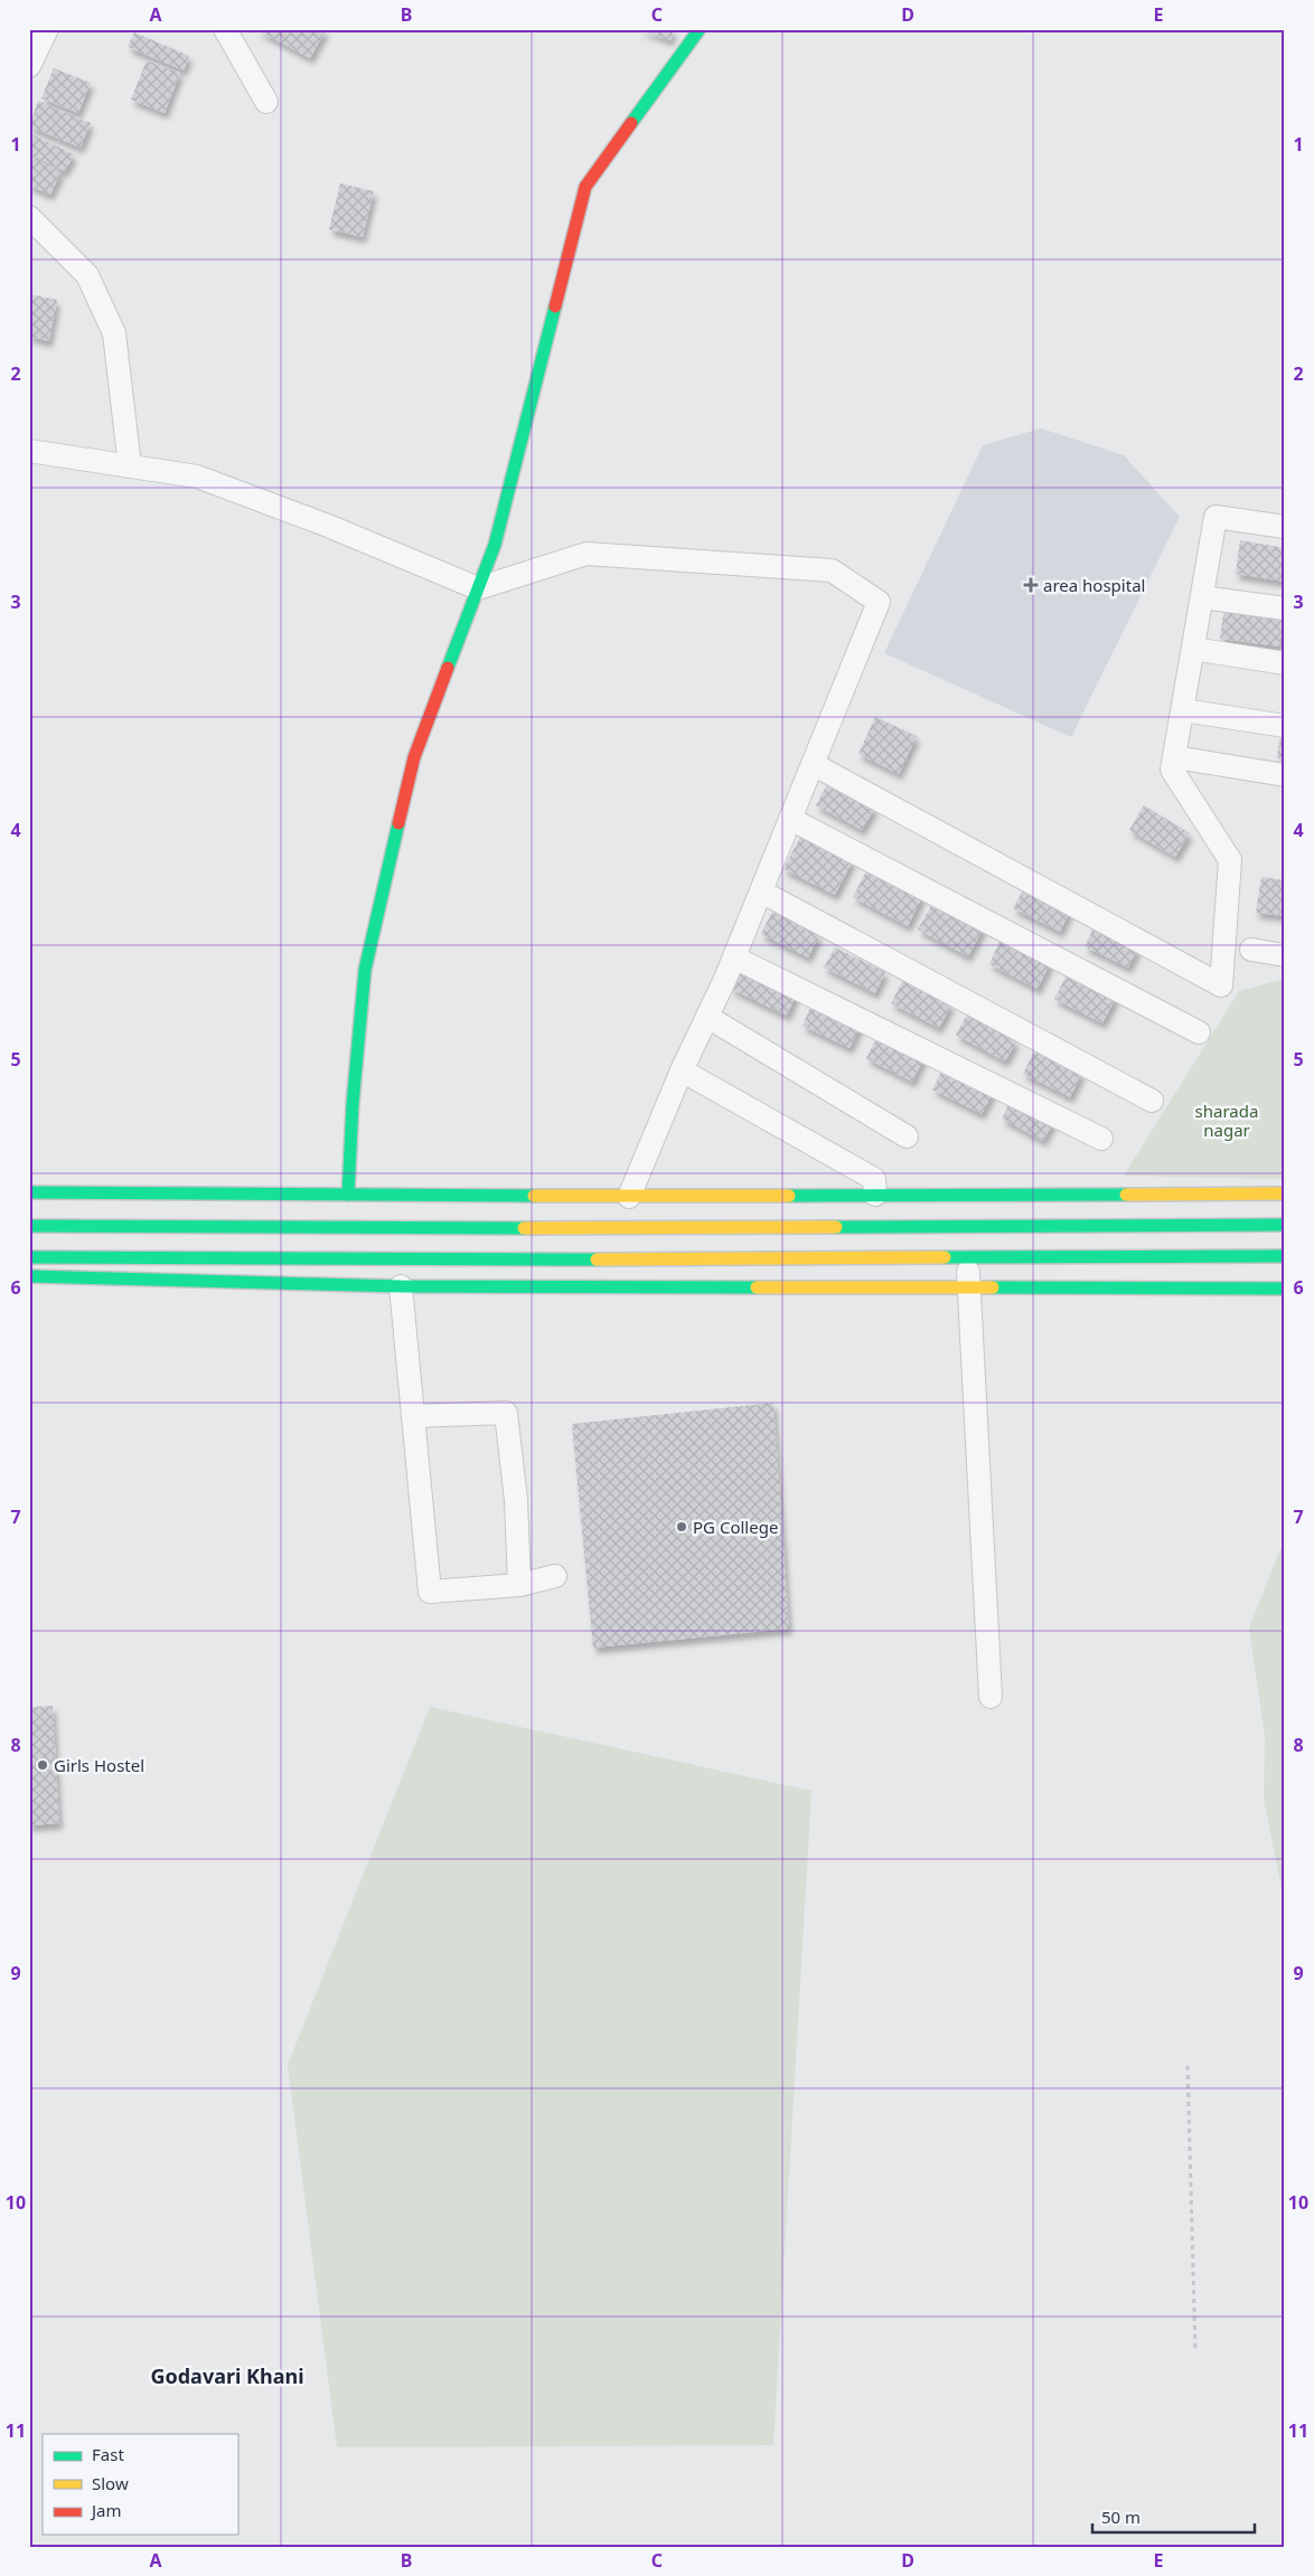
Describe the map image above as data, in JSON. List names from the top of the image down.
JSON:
{
  "districts": ["Godavari Khani"],
  "parks": ["sharada nagar"],
  "places": {
    "health": ["area hospital"],
    "other": ["PG College", "Girls Hostel"]
  },
  "legend": ["Fast", "Slow", "Jam"],
  "scale_bar": "50 m",
  "grid": {
    "columns": [
      "A",
      "B",
      "C",
      "D",
      "E"
    ],
    "rows": [
      "1",
      "2",
      "3",
      "4",
      "5",
      "6",
      "7",
      "8",
      "9",
      "10",
      "11"
    ]
  }
}
